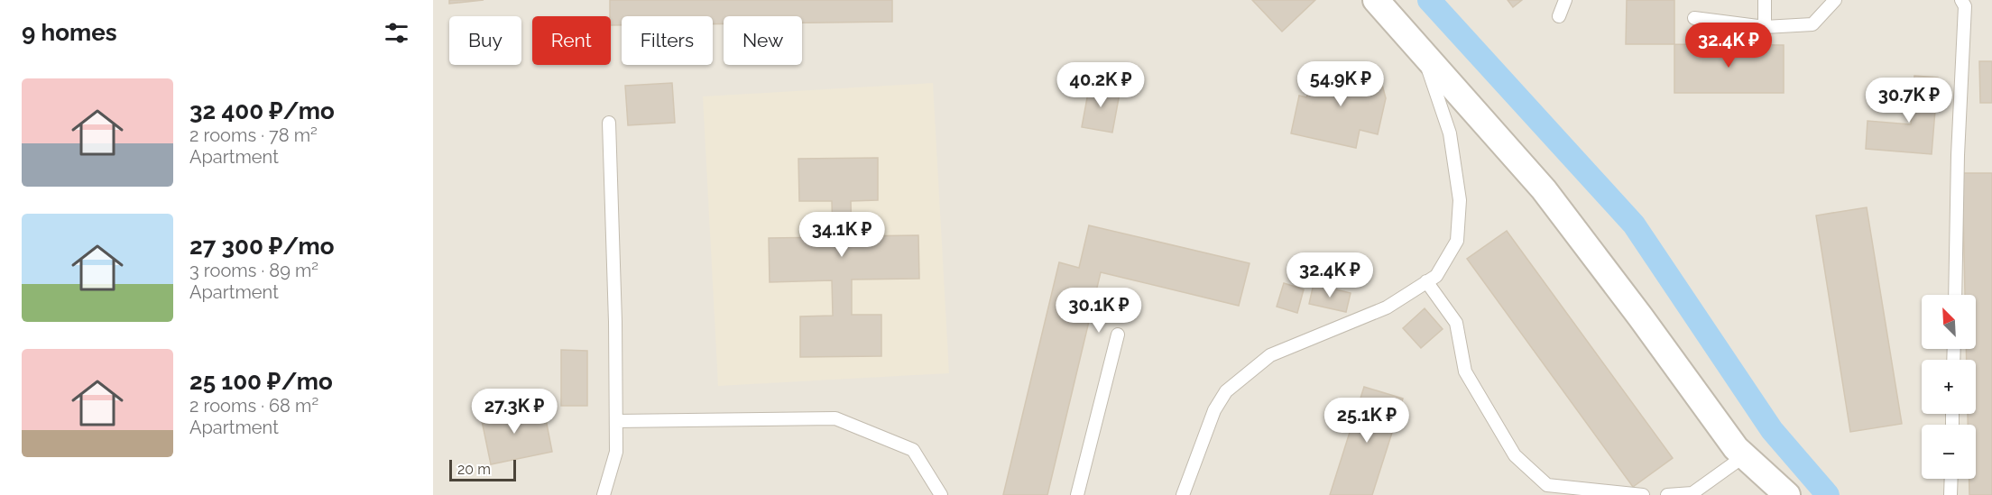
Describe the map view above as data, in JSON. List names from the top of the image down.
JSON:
{
  "scale_bar": "20 m",
  "north": "top left",
  "page": {
    "heading": "9 homes",
    "chip": [
      "Buy",
      "Rent",
      "Filters",
      "New"
    ],
    "price": [
      "32.4K ₽",
      "54.9K ₽",
      "40.2K ₽",
      "30.7K ₽",
      "34.1K ₽",
      "32.4K ₽",
      "30.1K ₽",
      "27.3K ₽",
      "25.1K ₽"
    ],
    "list": [
      {
        "name": "32 400 ₽/mo",
        "note": "2 rooms · 78 m² · Apartment"
      },
      {
        "name": "27 300 ₽/mo",
        "note": "3 rooms · 89 m² · Apartment"
      },
      {
        "name": "25 100 ₽/mo",
        "note": "2 rooms · 68 m² · Apartment"
      }
    ],
    "map_buttons": ["+", "−"],
    "scale": "20 m"
  }
}
